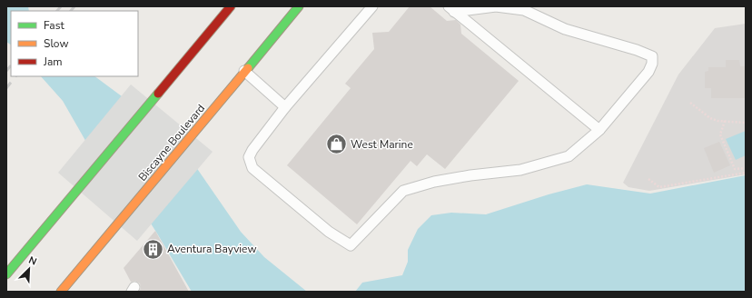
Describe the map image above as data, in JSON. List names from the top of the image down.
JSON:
{
  "streets": {
    "main road": ["Biscayne Boulevard"]
  },
  "places": {
    "shop": ["West Marine"],
    "building": ["Aventura Bayview"]
  },
  "legend": ["Fast", "Slow", "Jam"],
  "north": "top right"
}
